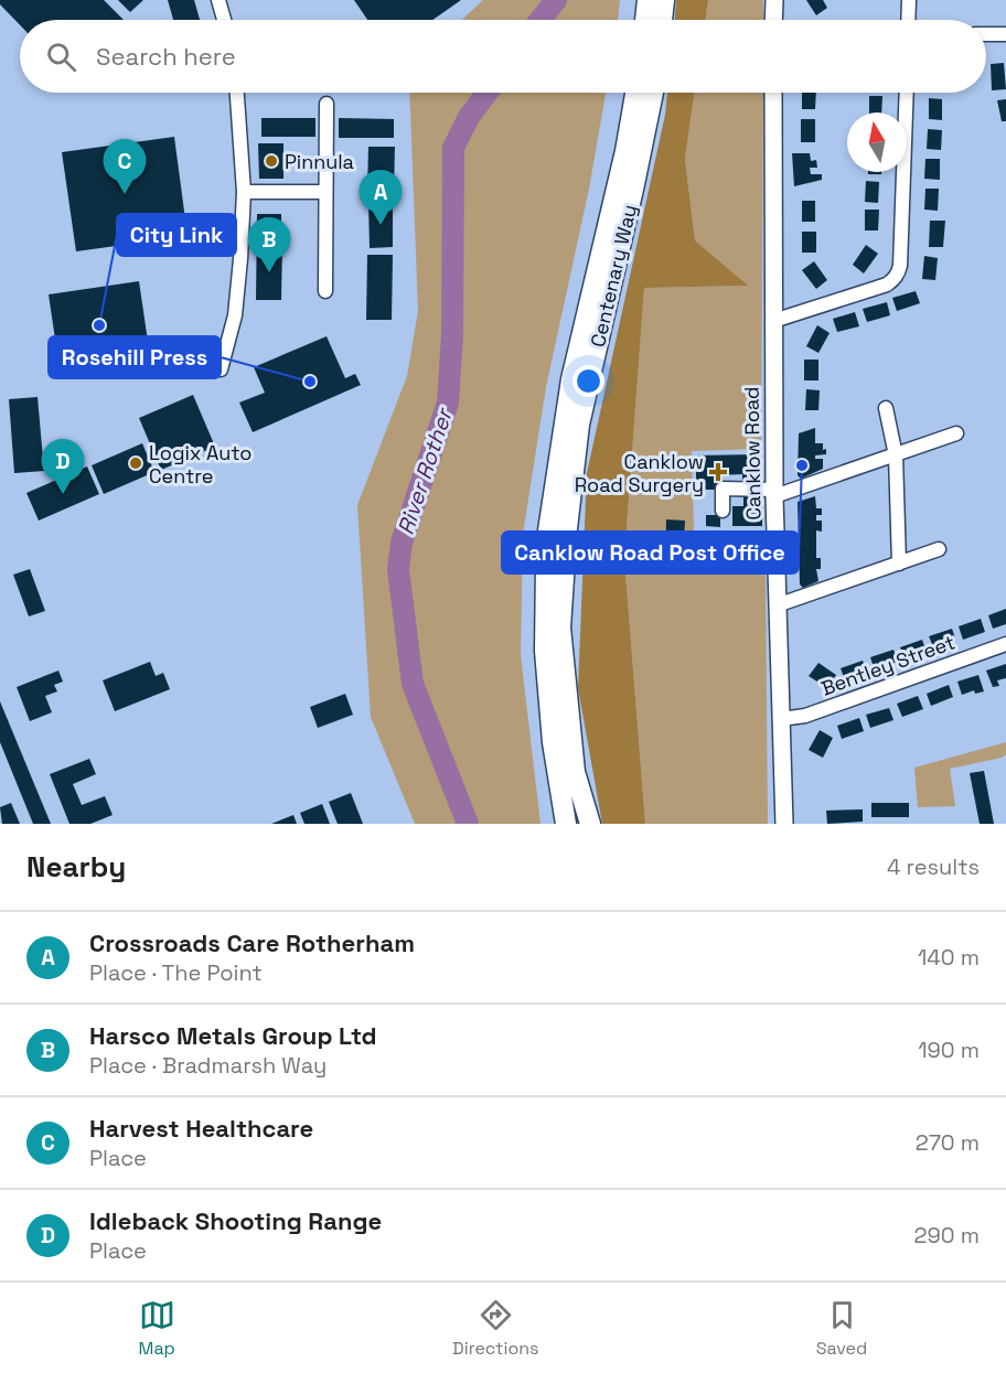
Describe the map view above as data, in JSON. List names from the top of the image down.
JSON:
{
  "streets": {
    "main road": ["Centenary Way"],
    "street": ["Canklow Road", "Bentley Street"]
  },
  "crossings": [
    ["Canklow Road", "Bentley Street"]
  ],
  "water": ["River Rother"],
  "places": {
    "other": [
      "Pinnula",
      "City Link",
      "Rosehill Press",
      "Logix Auto Centre",
      "Canklow Road Post Office"
    ],
    "health": ["Canklow Road Surgery"]
  },
  "north": "top",
  "page": {
    "search": "Search here",
    "pins": [
      "C",
      "A",
      "B",
      "D"
    ],
    "heading": ["Nearby", "4 results"],
    "list": [
      {
        "mark": "A",
        "name": "Crossroads Care Rotherham",
        "note": "Place · The Point",
        "value": "140 m"
      },
      {
        "mark": "B",
        "name": "Harsco Metals Group Ltd",
        "note": "Place · Bradmarsh Way",
        "value": "190 m"
      },
      {
        "mark": "C",
        "name": "Harvest Healthcare",
        "note": "Place",
        "value": "270 m"
      },
      {
        "mark": "D",
        "name": "Idleback Shooting Range",
        "note": "Place",
        "value": "290 m"
      }
    ],
    "nav": ["Map", "Directions", "Saved"]
  }
}
